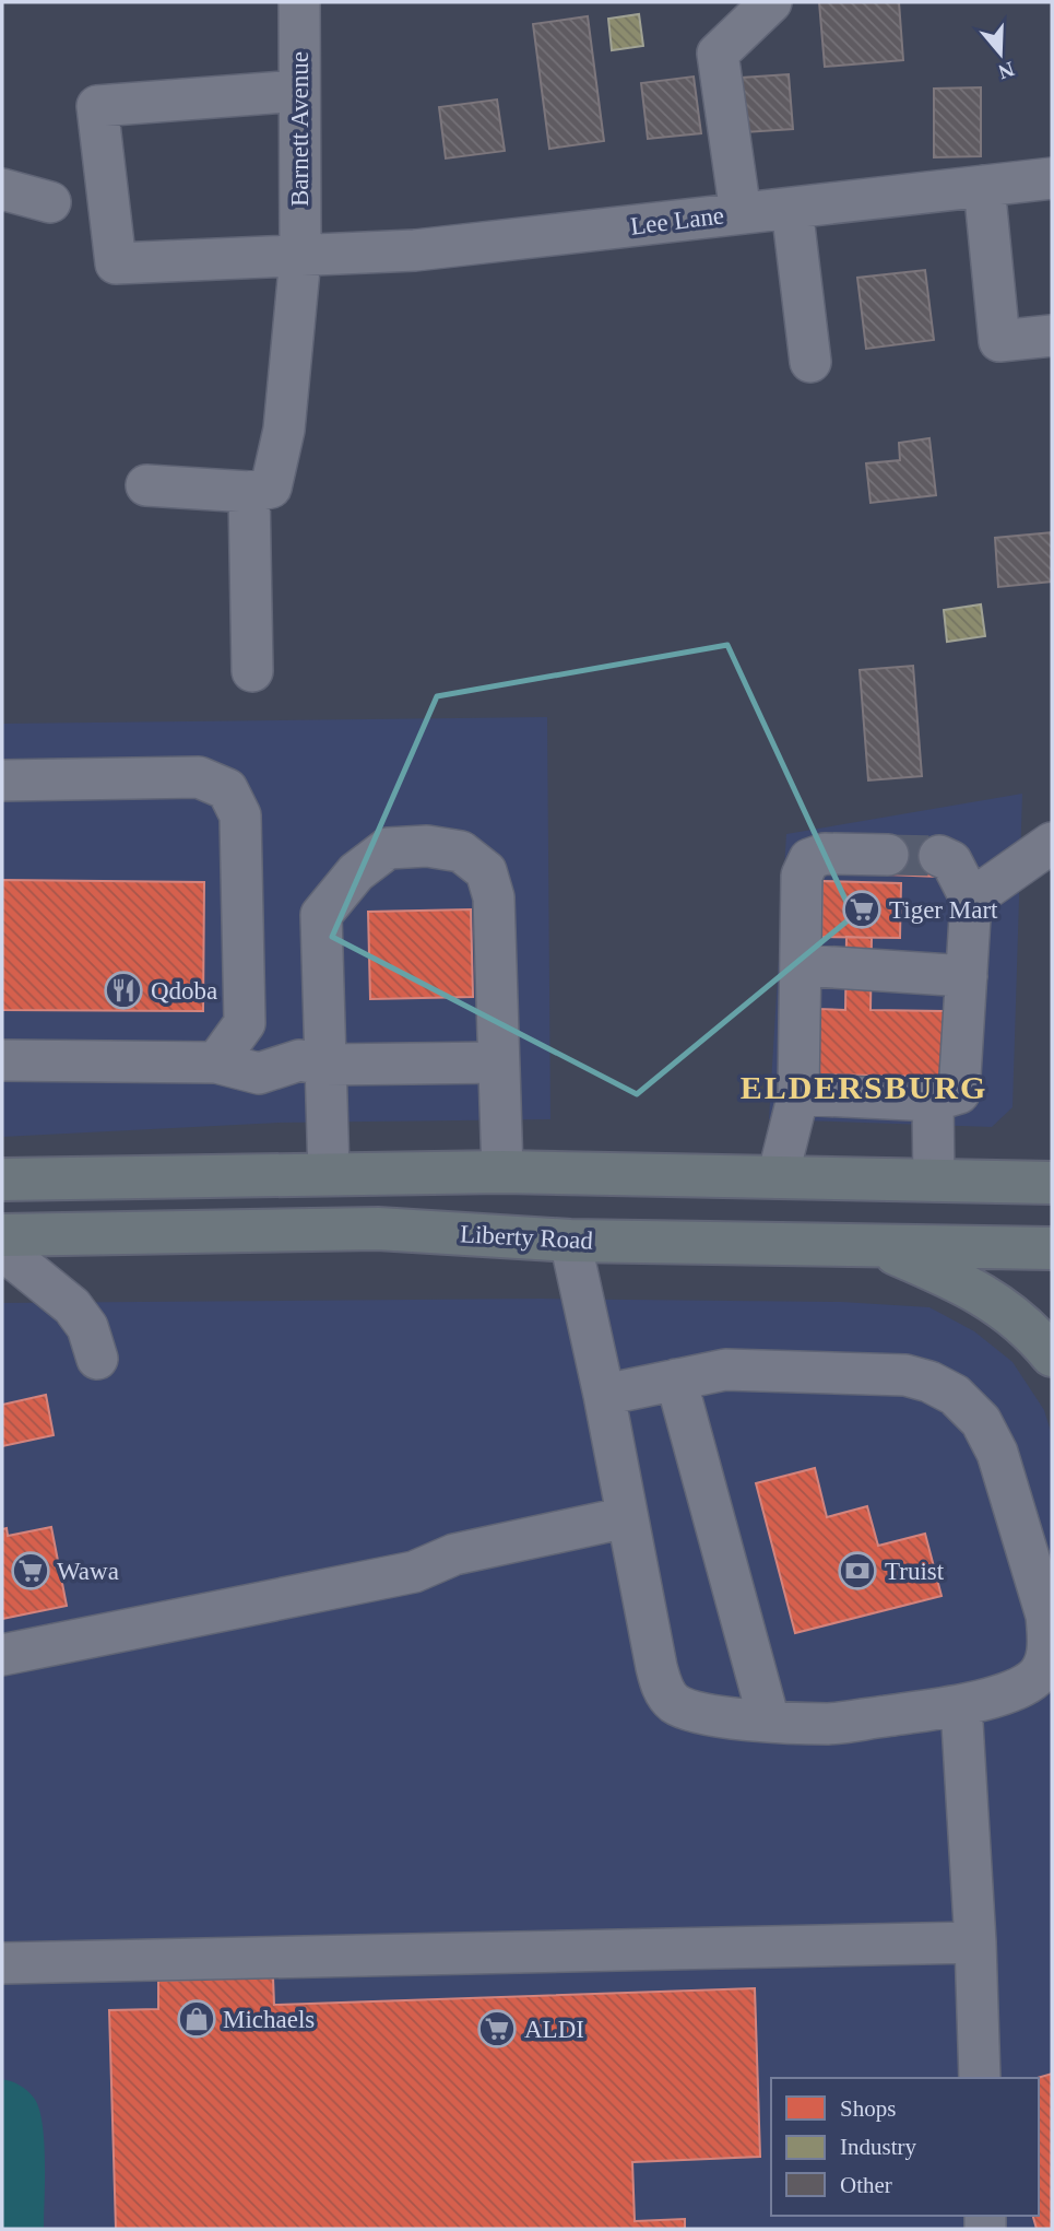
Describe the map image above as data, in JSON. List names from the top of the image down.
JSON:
{
  "streets": {
    "main road": ["Liberty Road"],
    "street": ["Barnett Avenue", "Lee Lane"]
  },
  "crossings": [
    ["Barnett Avenue", "Lee Lane"]
  ],
  "districts": ["ELDERSBURG"],
  "places": {
    "supermarket": ["Tiger Mart", "Wawa", "ALDI"],
    "restaurant": ["Qdoba"],
    "bank": ["Truist"],
    "shop": ["Michaels"]
  },
  "legend": ["Shops", "Industry", "Other"],
  "north": "bottom"
}
